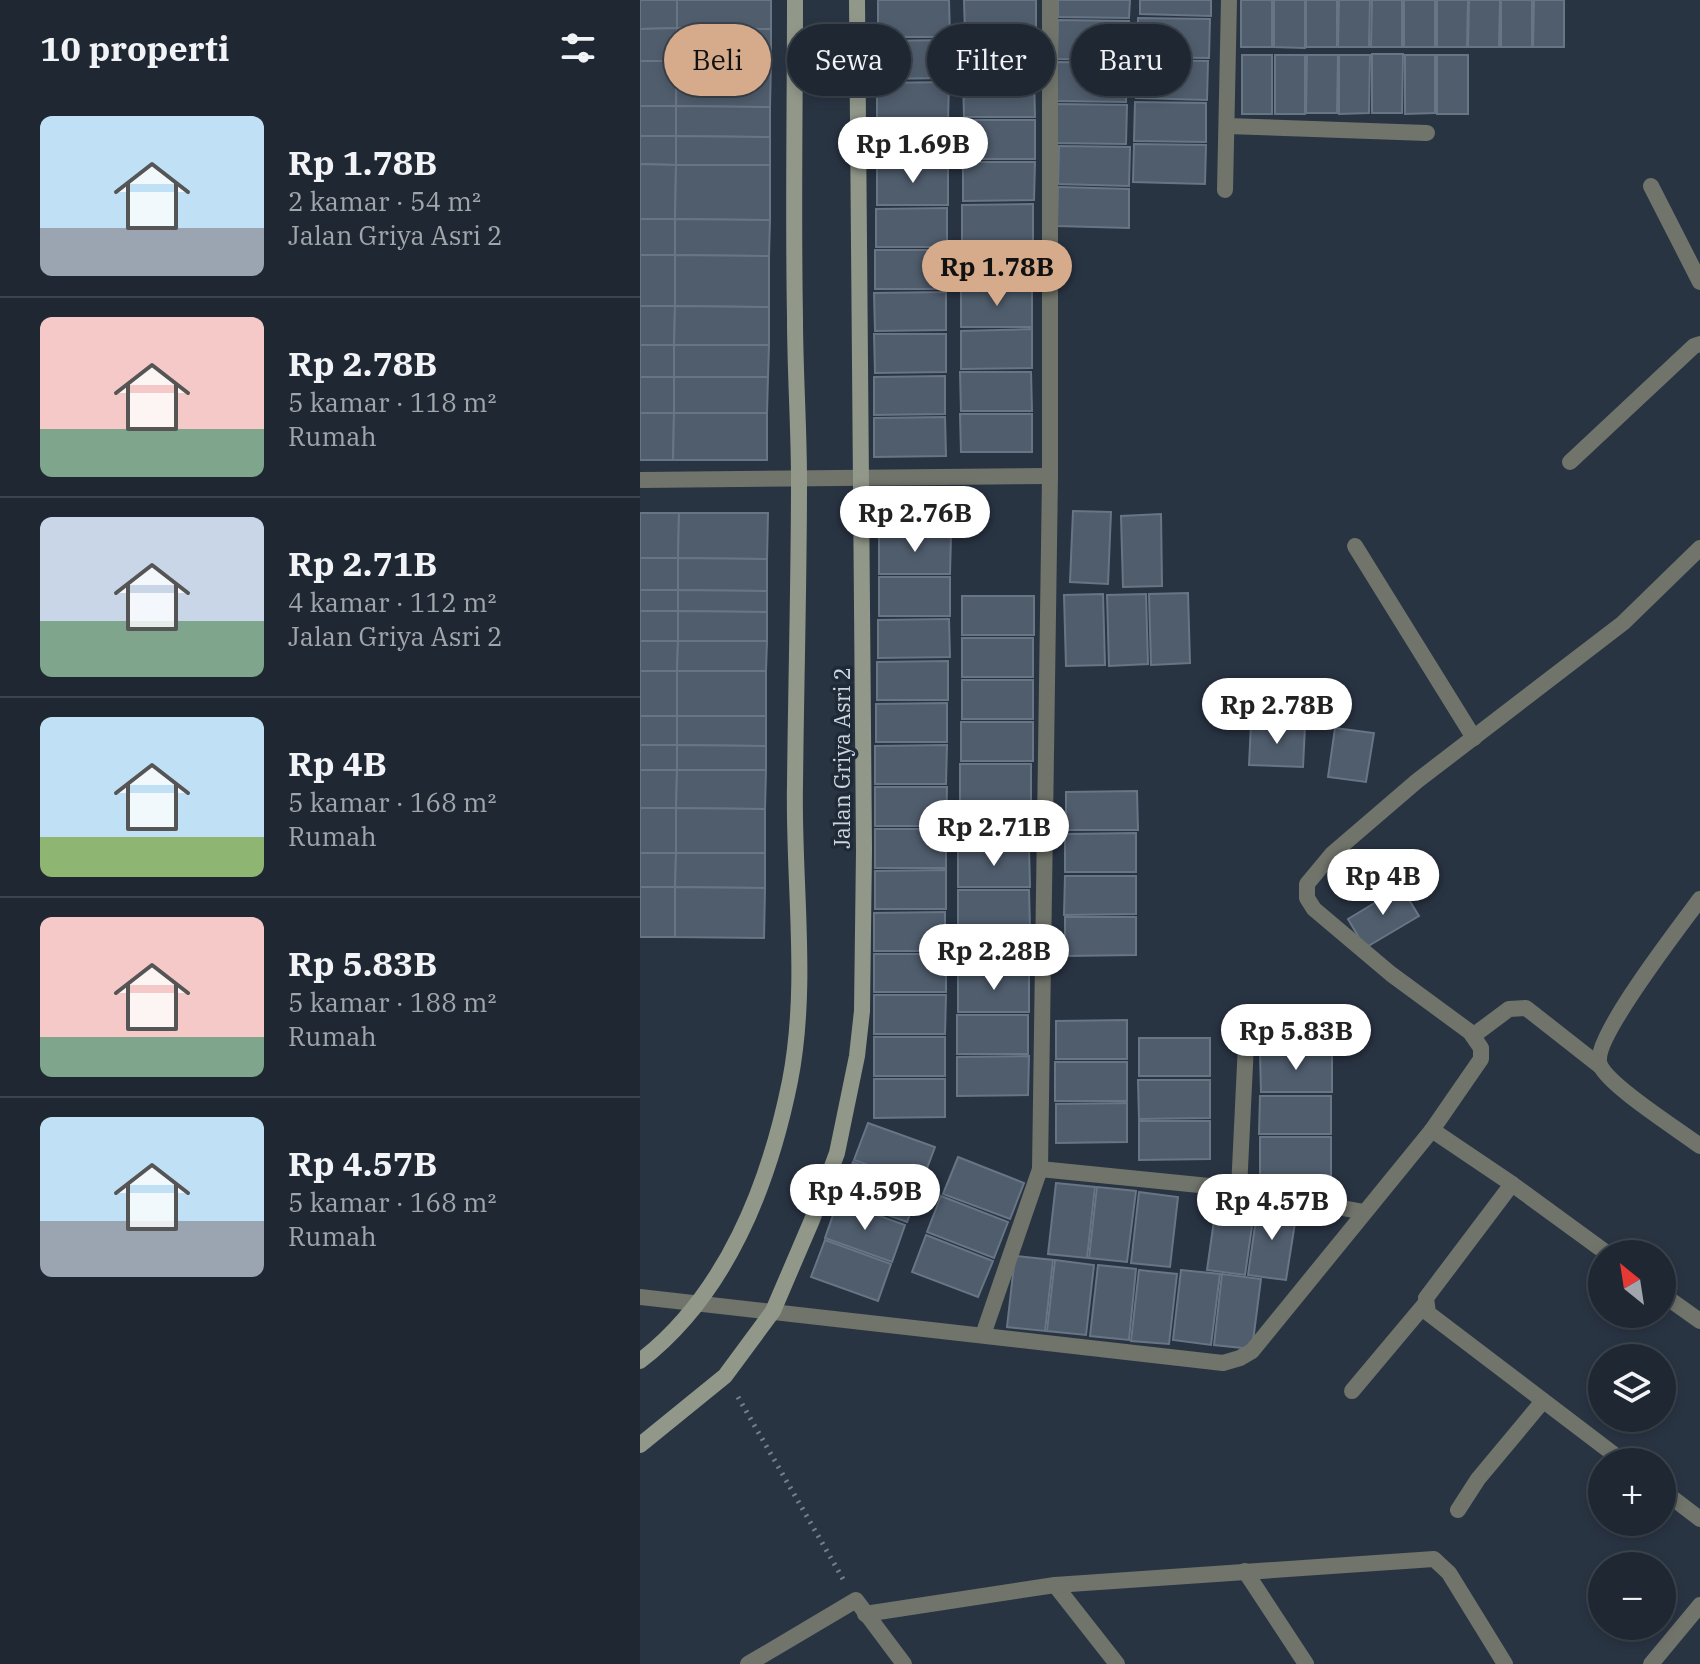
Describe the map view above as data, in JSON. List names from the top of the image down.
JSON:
{
  "streets": {
    "street": ["Jalan Griya Asri 2"]
  },
  "north": "top left",
  "page": {
    "heading": "10 properti",
    "chip": [
      "Beli",
      "Sewa",
      "Filter",
      "Baru"
    ],
    "list": [
      {
        "name": "Rp 1.78B",
        "note": "2 kamar · 54 m² · Jalan Griya Asri 2"
      },
      {
        "name": "Rp 2.78B",
        "note": "5 kamar · 118 m² · Rumah"
      },
      {
        "name": "Rp 2.71B",
        "note": "4 kamar · 112 m² · Jalan Griya Asri 2"
      },
      {
        "name": "Rp 4B",
        "note": "5 kamar · 168 m² · Rumah"
      },
      {
        "name": "Rp 5.83B",
        "note": "5 kamar · 188 m² · Rumah"
      },
      {
        "name": "Rp 4.57B",
        "note": "5 kamar · 168 m² · Rumah"
      }
    ],
    "price": [
      "Rp 1.69B",
      "Rp 1.78B",
      "Rp 2.76B",
      "Rp 2.78B",
      "Rp 2.71B",
      "Rp 4B",
      "Rp 2.28B",
      "Rp 5.83B",
      "Rp 4.59B",
      "Rp 4.57B"
    ],
    "map_buttons": ["+", "−"]
  }
}
